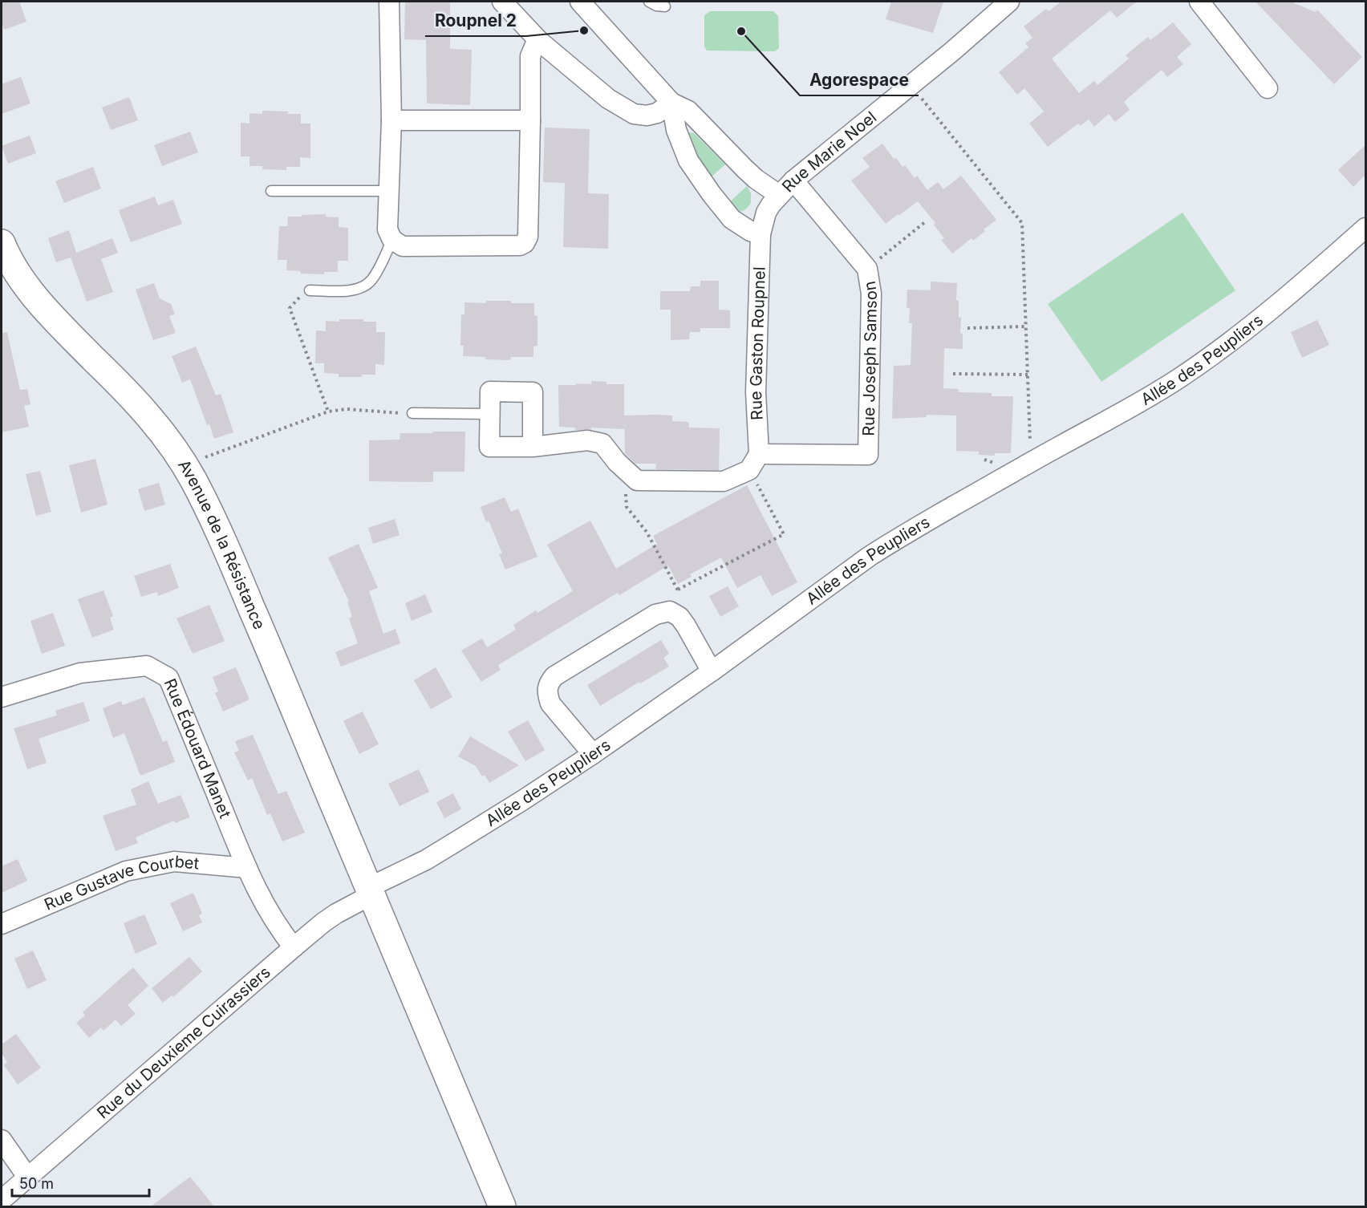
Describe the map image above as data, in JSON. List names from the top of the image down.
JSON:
{
  "streets": {
    "main road": ["Avenue de la Résistance"],
    "street": [
      "Rue Marie Noel",
      "Rue Gaston Roupnel",
      "Rue Joseph Samson",
      "Allée des Peupliers",
      "Rue Édouard Manet",
      "Rue Gustave Courbet",
      "Rue du Deuxieme Cuirassiers"
    ]
  },
  "crossings": [
    ["Rue Marie Noel", "Rue Gaston Roupnel"],
    ["Rue Marie Noel", "Rue Joseph Samson"],
    ["Rue Gaston Roupnel", "Rue Joseph Samson"],
    ["Allée des Peupliers", "Avenue de la Résistance"],
    ["Allée des Peupliers", "Rue du Deuxieme Cuirassiers"],
    ["Avenue de la Résistance", "Rue du Deuxieme Cuirassiers"],
    ["Rue Édouard Manet", "Rue Gustave Courbet"],
    ["Rue Édouard Manet", "Rue du Deuxieme Cuirassiers"]
  ],
  "places": ["Roupnel 2", "Agorespace"],
  "scale_bar": "50 m"
}
